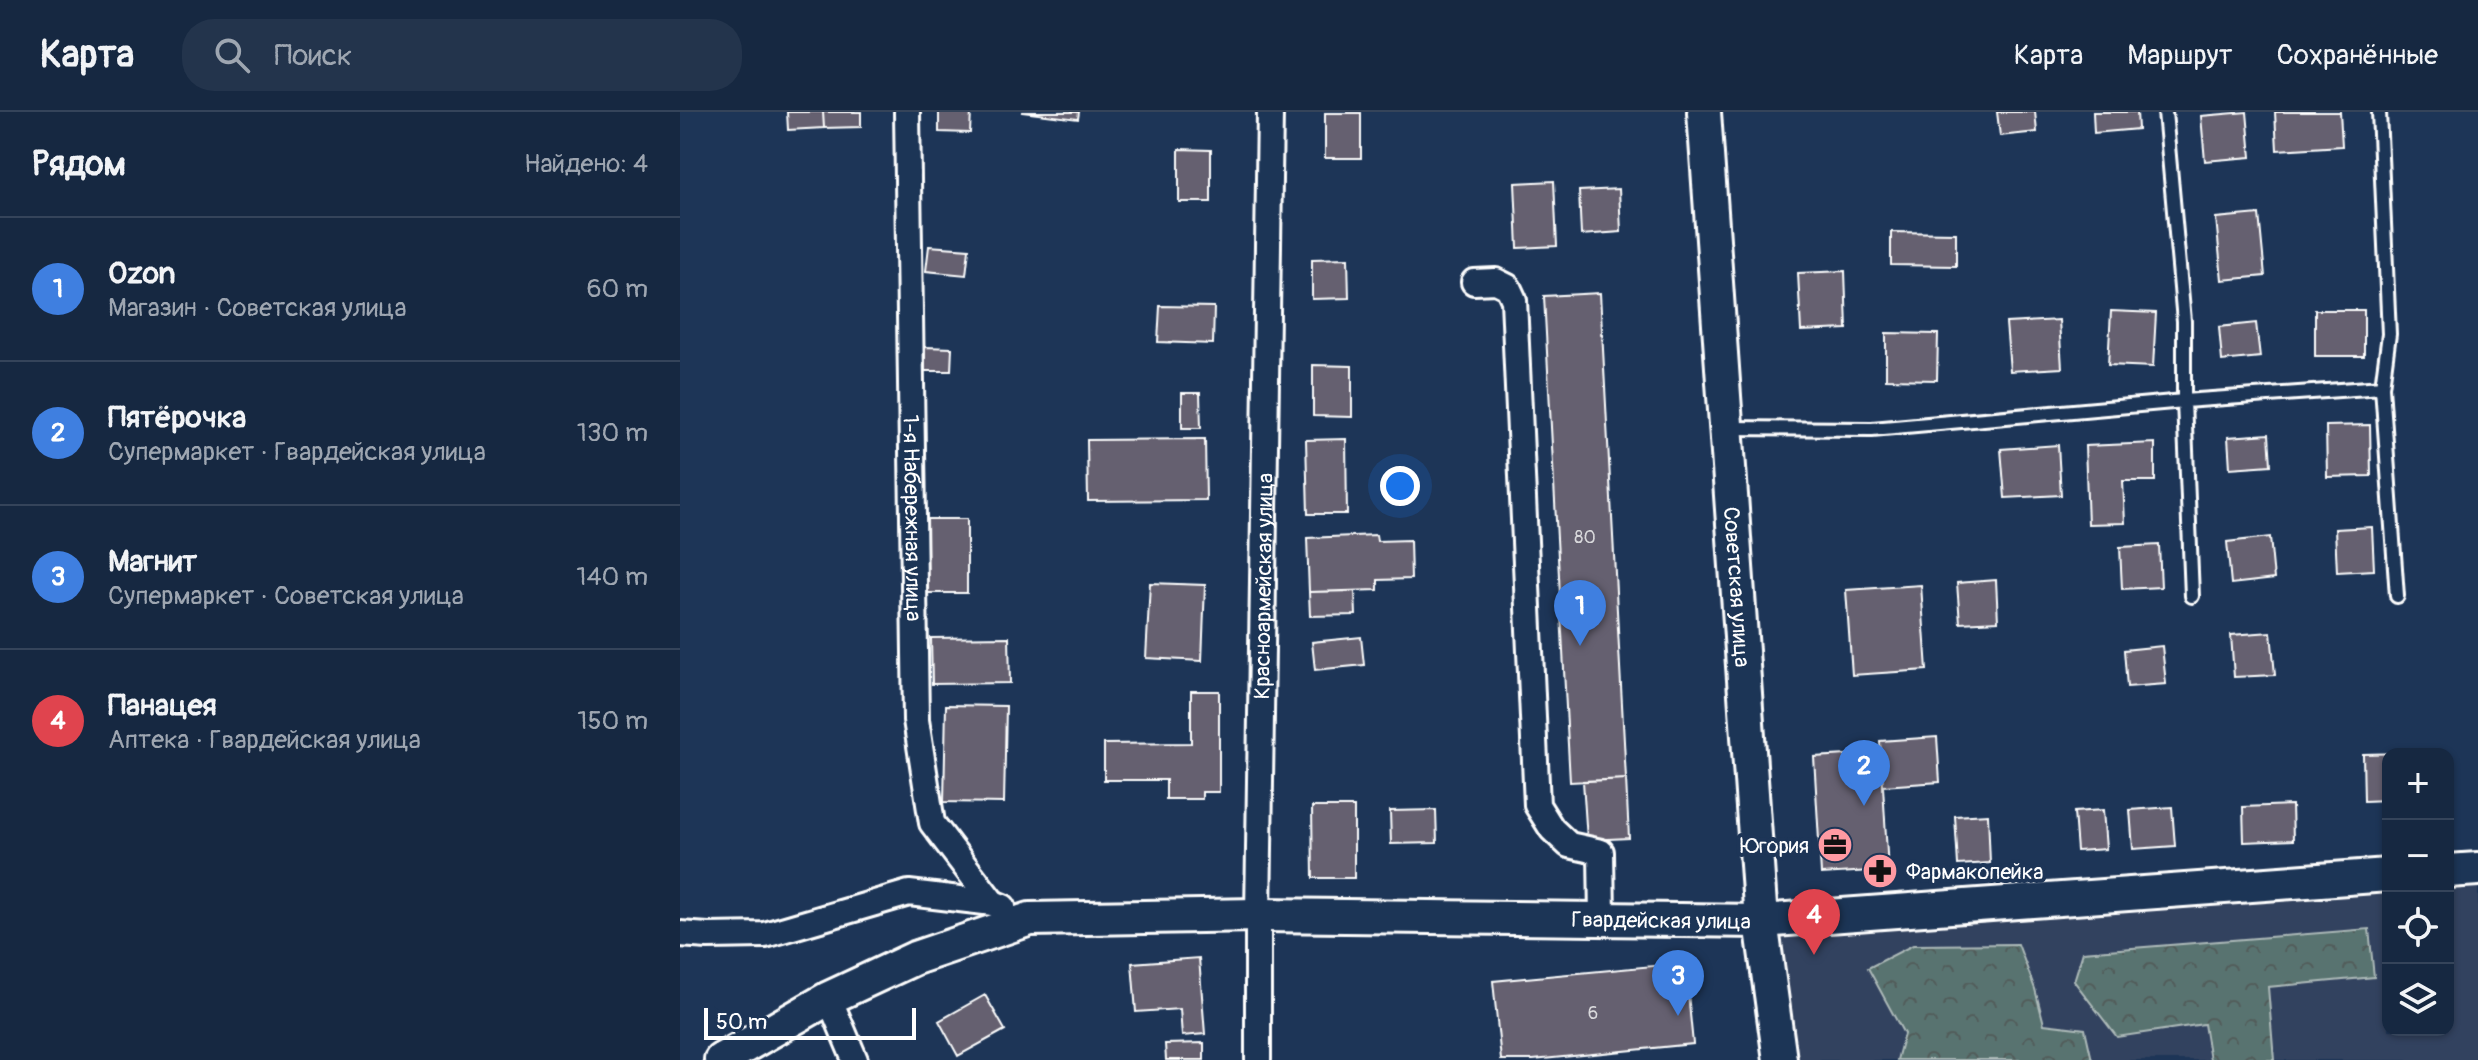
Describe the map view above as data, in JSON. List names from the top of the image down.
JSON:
{
  "streets": {
    "main road": ["Советская улица", "Гвардейская улица"],
    "street": ["1-я Набережная улица", "Красноармейская улица"]
  },
  "crossings": [
    ["Красноармейская улица", "Гвардейская улица"],
    ["Советская улица", "Гвардейская улица"]
  ],
  "places": {
    "office": ["Югория"],
    "pharmacy": ["Фармакопейка"]
  },
  "house_numbers": ["80", "6"],
  "scale_bar": "50 m",
  "page": {
    "header": "Карта",
    "search": "Поиск",
    "nav": ["Карта", "Маршрут", "Сохранённые"],
    "heading": ["Рядом", "Найдено: 4"],
    "list": [
      {
        "mark": "1",
        "name": "Ozon",
        "note": "Магазин · Советская улица",
        "value": "60 m"
      },
      {
        "mark": "2",
        "name": "Пятёрочка",
        "note": "Супермаркет · Гвардейская улица",
        "value": "130 m"
      },
      {
        "mark": "3",
        "name": "Магнит",
        "note": "Супермаркет · Советская улица",
        "value": "140 m"
      },
      {
        "mark": "4",
        "name": "Панацея",
        "note": "Аптека · Гвардейская улица",
        "value": "150 m"
      }
    ],
    "pins": [
      "1",
      "2",
      "4",
      "3"
    ],
    "map_buttons": ["+", "−"],
    "scale": "50 m"
  }
}
